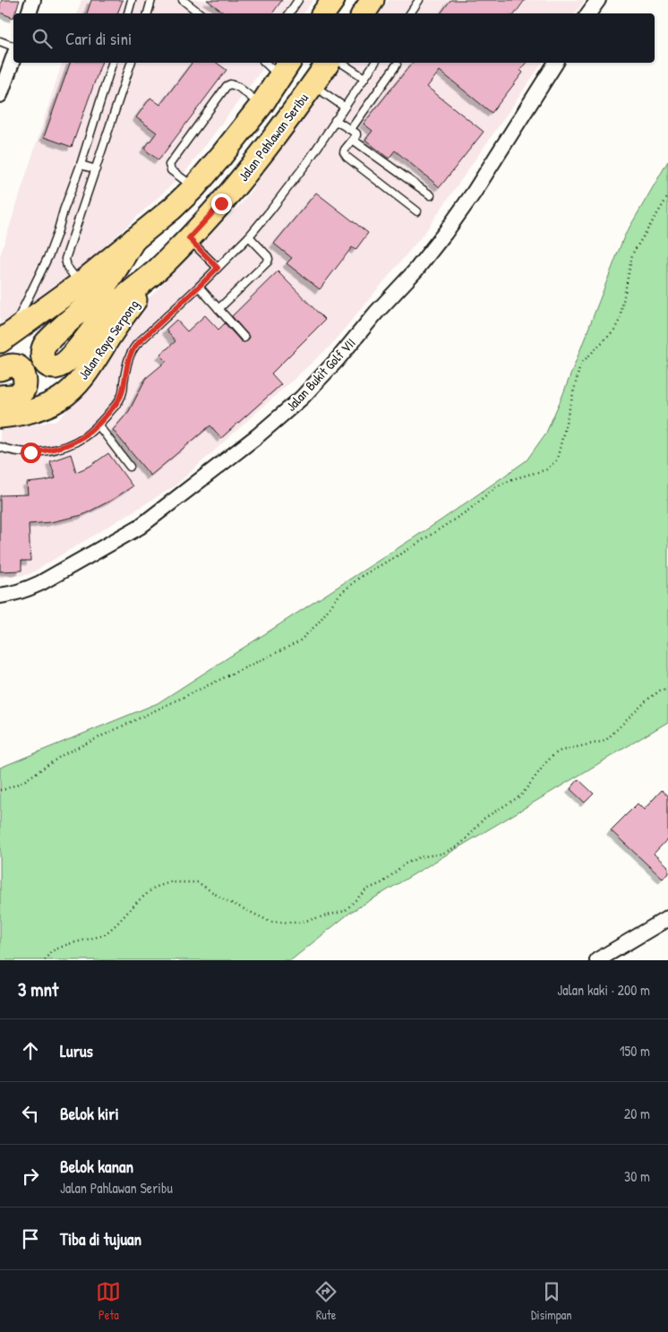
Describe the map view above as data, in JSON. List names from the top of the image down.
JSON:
{
  "streets": {
    "main road": ["Jalan Pahlawan Seribu", "Jalan Raya Serpong"],
    "street": ["Jalan Bukit Golf VII"]
  },
  "crossings": [
    ["Jalan Pahlawan Seribu", "Jalan Raya Serpong"]
  ],
  "page": {
    "search": "Cari di sini",
    "heading": ["3 mnt", "Jalan kaki · 200 m"],
    "list": [
      ["Lurus", "150 m"],
      ["Belok kiri", "20 m"],
      ["Belok kanan", "Jalan Pahlawan Seribu", "30 m"],
      "Tiba di tujuan"
    ],
    "nav": ["Peta", "Rute", "Disimpan"]
  }
}
